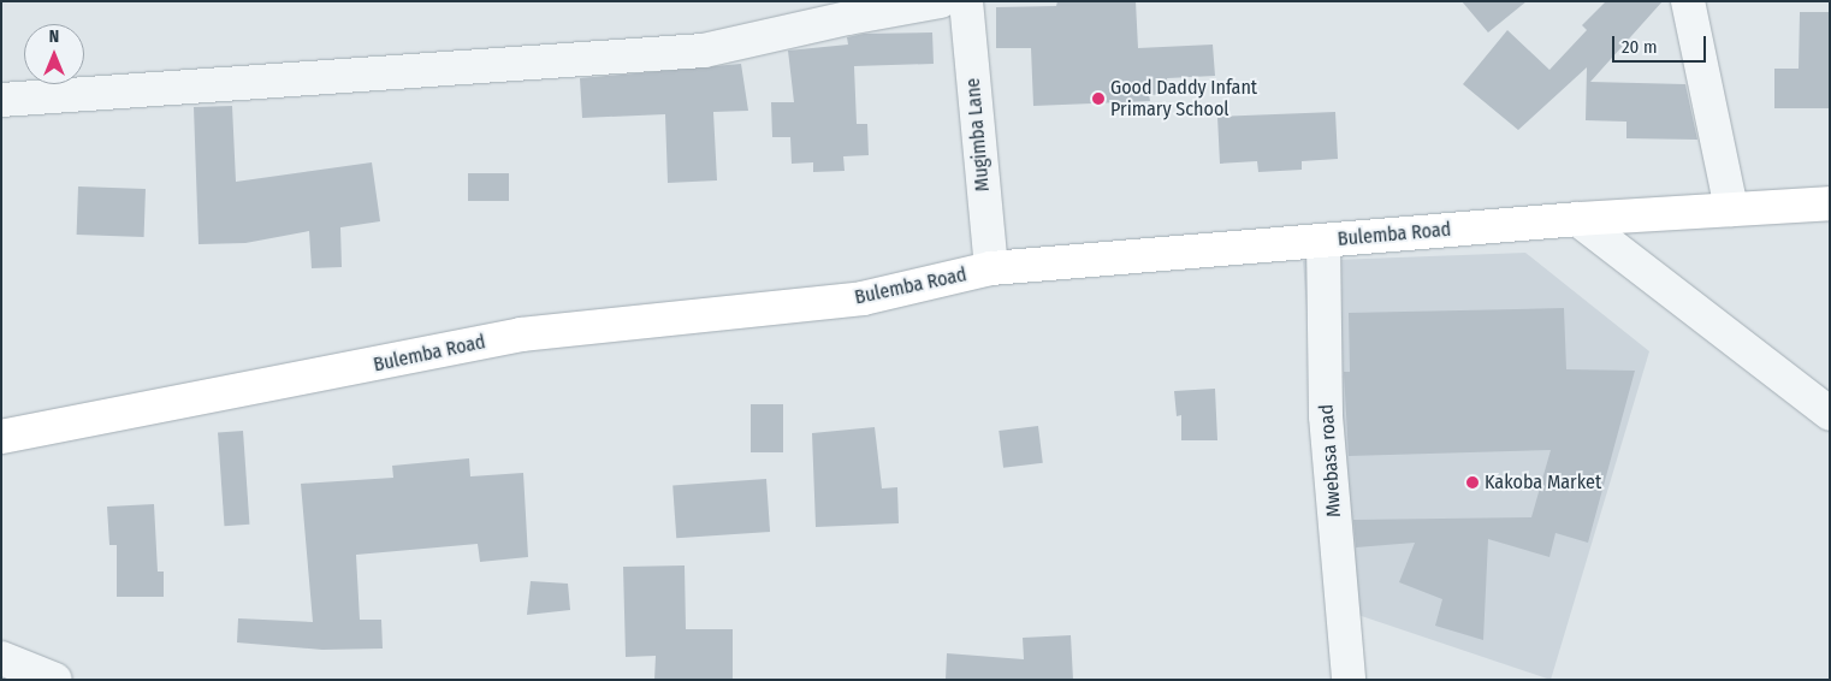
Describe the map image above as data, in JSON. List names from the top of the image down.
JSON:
{
  "streets": {
    "main road": ["Bulemba Road"],
    "street": ["Mugimba Lane", "Mwebasa road"]
  },
  "crossings": [
    ["Mugimba Lane", "Bulemba Road"],
    ["Bulemba Road", "Mwebasa road"]
  ],
  "places": ["Good Daddy Infant Primary School", "Kakoba Market"],
  "scale_bar": "20 m",
  "north": "top"
}
